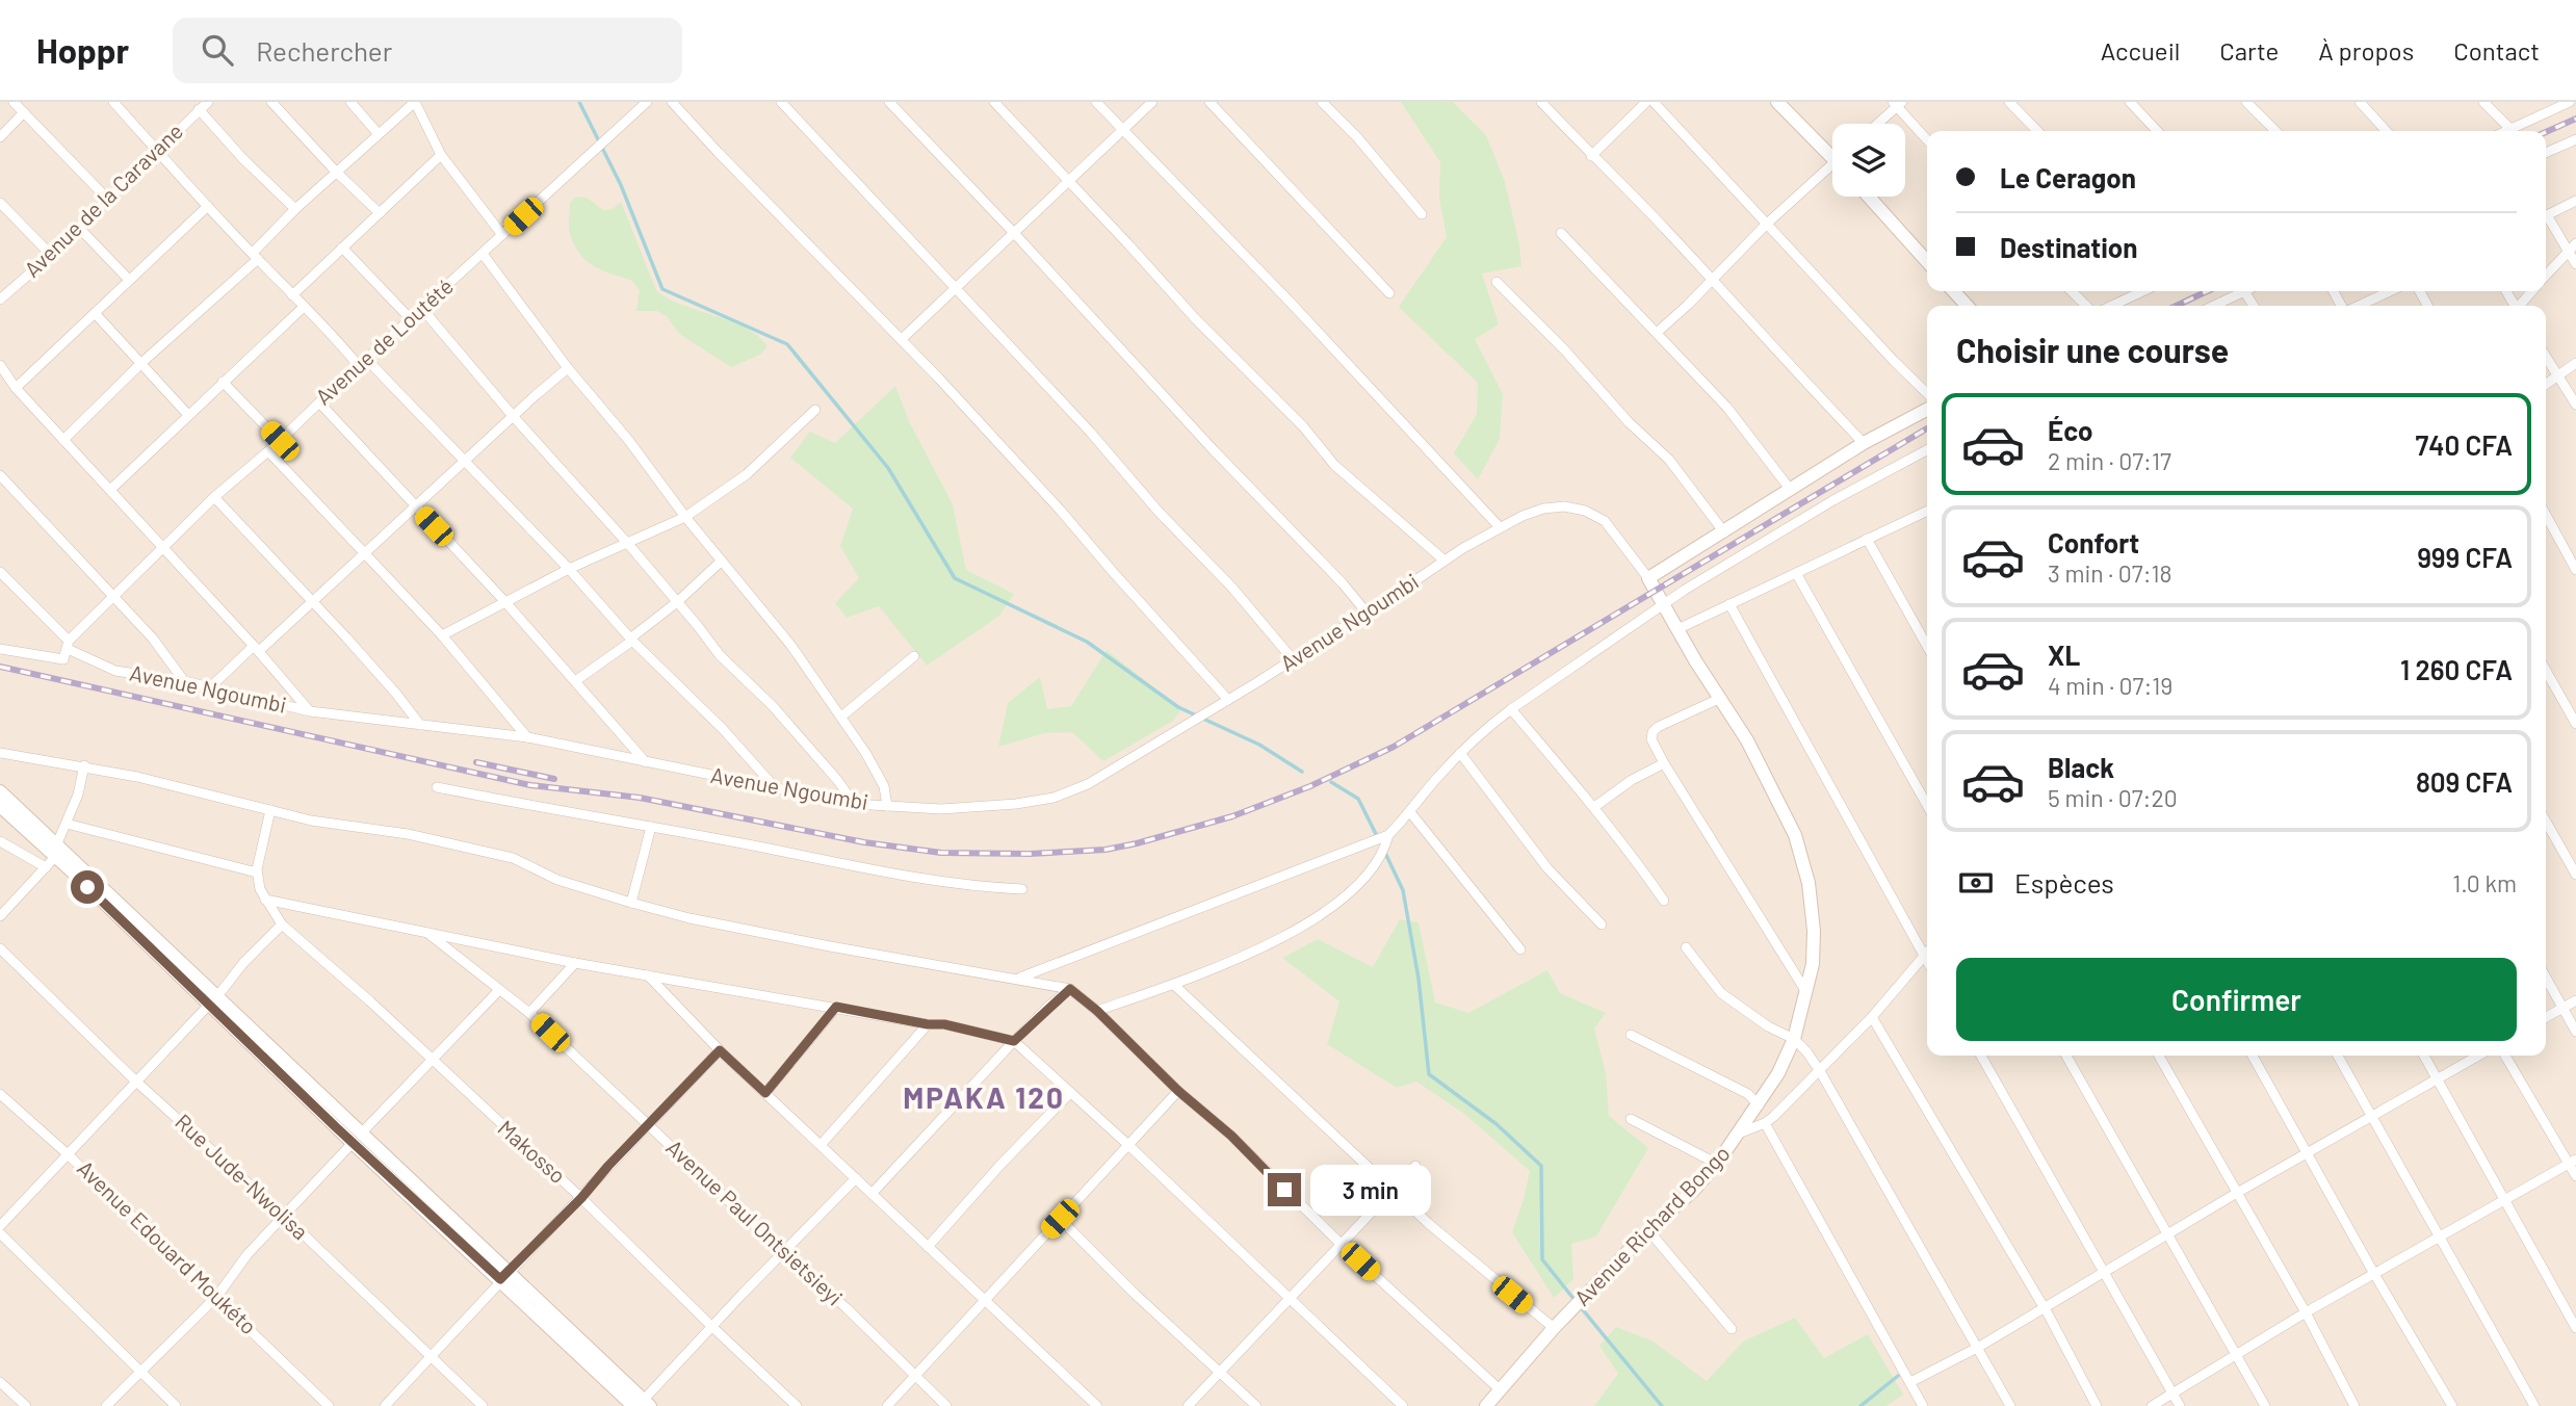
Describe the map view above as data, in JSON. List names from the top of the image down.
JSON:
{
  "streets": {
    "street": [
      "Avenue de la Caravane",
      "Avenue de Loutété",
      "Avenue Ngoumbi",
      "Makosso",
      "Rue Jude-Nwolisa",
      "Avenue Paul Ontsietsieyi",
      "Avenue Richard Bongo",
      "Avenue Edouard Moukéto"
    ]
  },
  "crossings": [
    ["Avenue de Loutété", "Avenue Ngoumbi"],
    ["Avenue Ngoumbi", "Avenue Richard Bongo"]
  ],
  "districts": ["MPAKA 120"],
  "page": {
    "header": "Hoppr",
    "search": "Rechercher",
    "nav": [
      "Accueil",
      "Carte",
      "À propos",
      "Contact"
    ],
    "banner": ["Le Ceragon", "Destination"],
    "heading": "Choisir une course",
    "list": [
      {
        "name": "Éco",
        "note": "2 min · 07:17",
        "value": "740 CFA"
      },
      {
        "name": "Confort",
        "note": "3 min · 07:18",
        "value": "999 CFA"
      },
      {
        "name": "XL",
        "note": "4 min · 07:19",
        "value": "1 260 CFA"
      },
      {
        "name": "Black",
        "note": "5 min · 07:20",
        "value": "809 CFA"
      }
    ],
    "pay": ["Espèces", "1.0 km"],
    "buttons": "Confirmer",
    "bubble": "3 min"
  }
}
